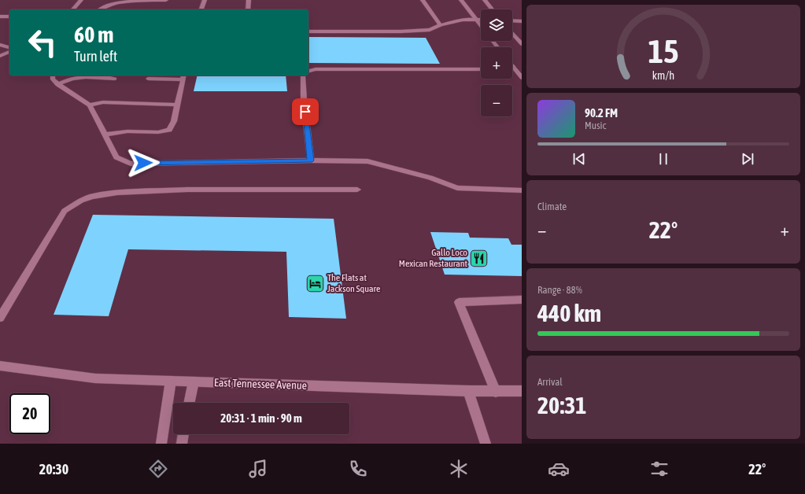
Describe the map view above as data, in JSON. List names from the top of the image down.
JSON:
{
  "streets": {
    "street": ["East Tennessee Avenue"]
  },
  "places": {
    "restaurant": ["Gallo Loco Mexican Restaurant"],
    "hotel": ["The Flats at Jackson Square"]
  },
  "page": {
    "map_buttons": ["+", "−"],
    "turn": ["60 m", "Turn left"],
    "song": ["90.2 FM", "Music"],
    "tile": [
      "Climate",
      ["Range · 88%", "440 km"],
      ["Arrival", "20:31"]
    ],
    "heat": ["−", "22°", "+"],
    "limit": "20",
    "trip": "20:31 · 1 min · 90 m",
    "tabs": ["20:30", "22°"],
    "gauge": ["15", "km/h"]
  }
}
